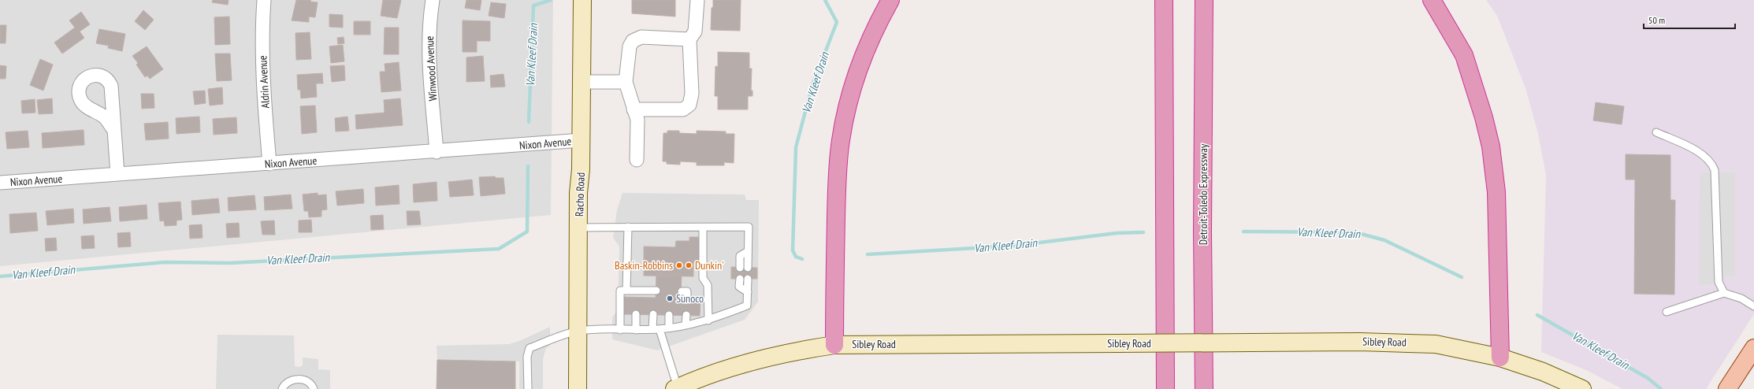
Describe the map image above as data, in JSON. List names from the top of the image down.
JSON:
{
  "streets": {
    "highway": ["Detroit-Toledo Expressway"],
    "main road": ["Racho Road", "Sibley Road"],
    "street": ["Winwood Avenue", "Aldrin Avenue", "Nixon Avenue"]
  },
  "crossings": [
    ["Winwood Avenue", "Nixon Avenue"],
    ["Aldrin Avenue", "Nixon Avenue"],
    ["Nixon Avenue", "Racho Road"]
  ],
  "water": ["Van Kleef Drain"],
  "places": ["Baskin-Robbins", "Dunkin'", "Sunoco"],
  "scale_bar": "50 m"
}
